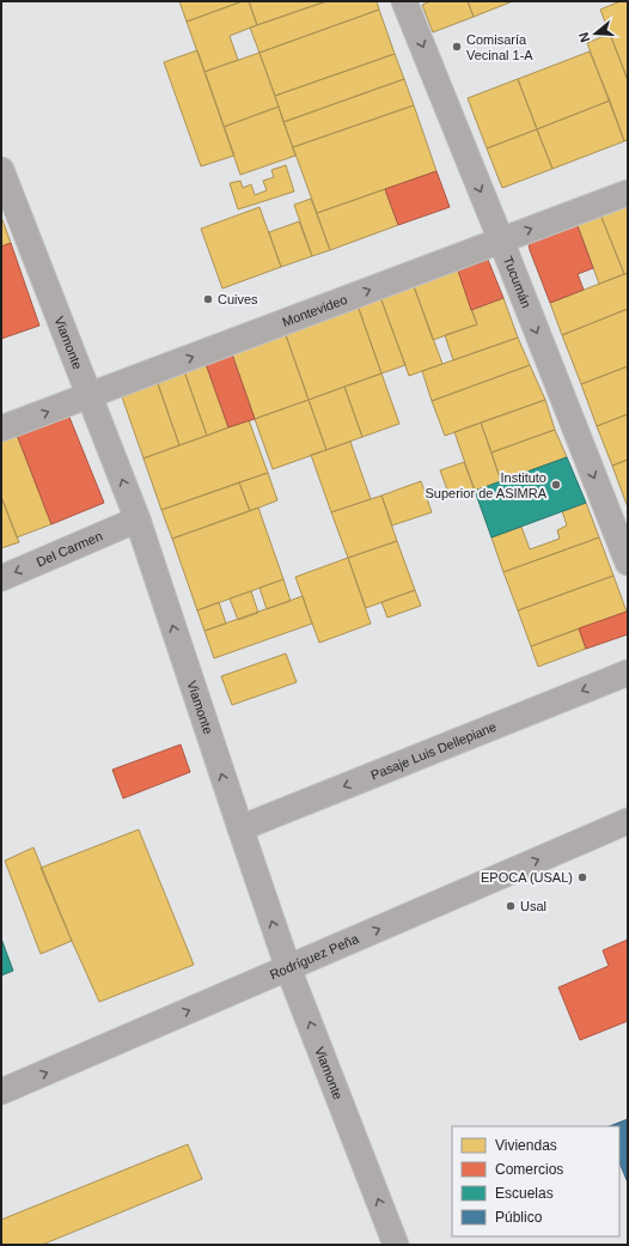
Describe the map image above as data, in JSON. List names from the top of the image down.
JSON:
{
  "streets": {
    "street": [
      "Tucumán",
      "Montevideo",
      "Viamonte",
      "Del Carmen",
      "Pasaje Luis Dellepiane",
      "Rodríguez Peña"
    ]
  },
  "crossings": [
    ["Tucumán", "Montevideo"],
    ["Montevideo", "Viamonte"],
    ["Viamonte", "Del Carmen"],
    ["Viamonte", "Pasaje Luis Dellepiane"],
    ["Viamonte", "Rodríguez Peña"]
  ],
  "one_way": [
    "Tucumán",
    "Montevideo",
    "Viamonte",
    "Del Carmen",
    "Pasaje Luis Dellepiane",
    "Rodríguez Peña"
  ],
  "places": [
    "Comisaría Vecinal 1-A",
    "Cuives",
    "Instituto Superior de ASIMRA",
    "EPOCA (USAL)",
    "Usal"
  ],
  "legend": [
    "Viviendas",
    "Comercios",
    "Escuelas",
    "Público"
  ],
  "north": "left"
}
